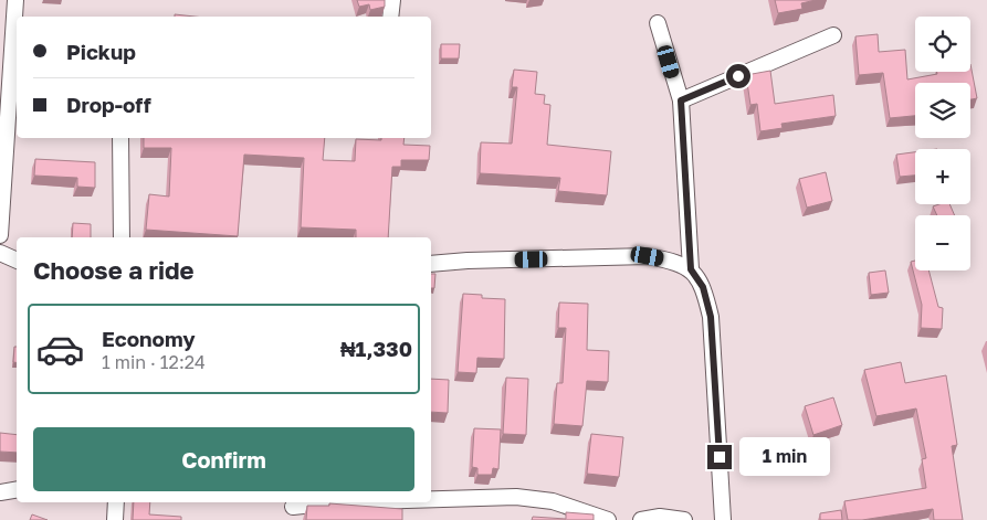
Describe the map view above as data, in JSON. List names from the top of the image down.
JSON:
{
  "page": {
    "map_buttons": ["+", "−"],
    "banner": ["Pickup", "Drop-off"],
    "heading": "Choose a ride",
    "list": [
      {
        "name": "Economy",
        "note": "1 min · 12:24",
        "value": "₦1,330"
      }
    ],
    "buttons": "Confirm",
    "bubble": "1 min"
  }
}
